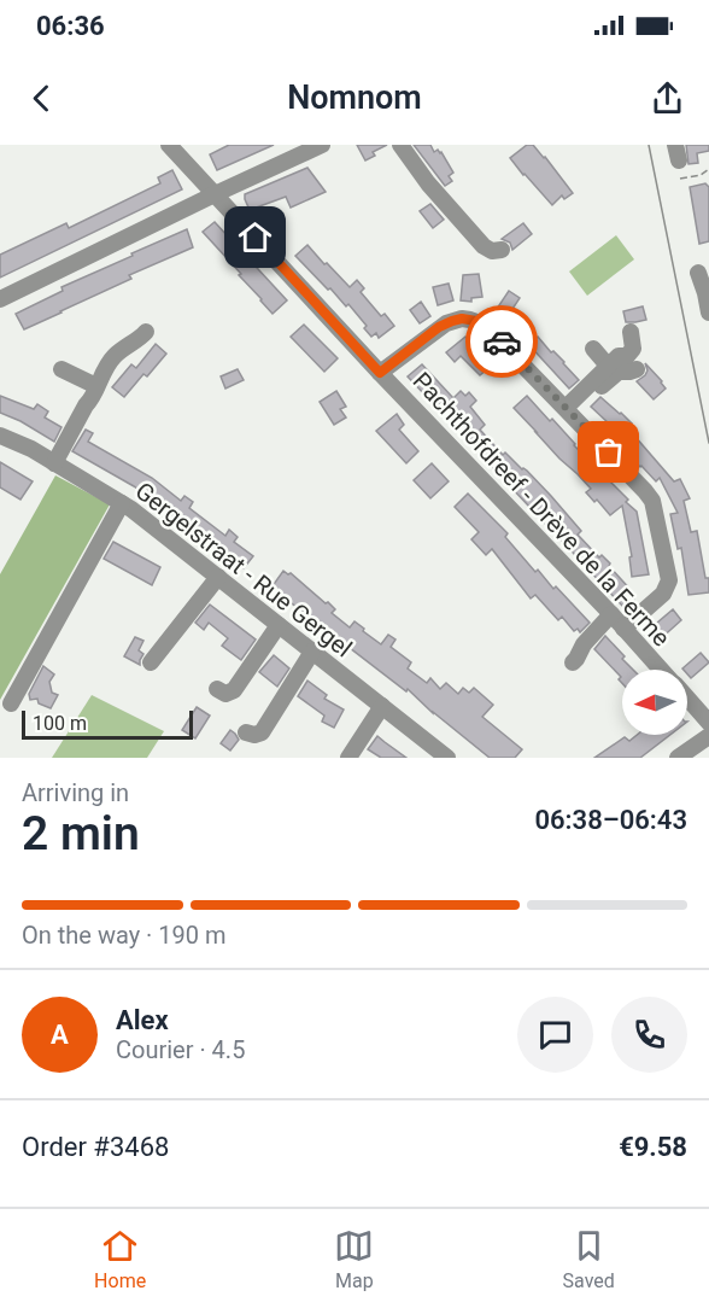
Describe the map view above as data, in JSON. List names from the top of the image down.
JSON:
{
  "streets": {
    "street": ["Pachthofdreef - Drève de la Ferme", "Gergelstraat - Rue Gergel"]
  },
  "scale_bar": "100 m",
  "north": "left",
  "page": {
    "status": "06:36",
    "header": "Nomnom",
    "scale": "100 m",
    "heading": ["2 min", "Arriving in", "06:38–06:43"],
    "panel": [
      "Alex",
      "Courier · 4.5",
      "Order #3468",
      "€9.58"
    ],
    "bar": "On the way · 190 m",
    "round": "A",
    "tabs": ["Home", "Map", "Saved"]
  }
}
